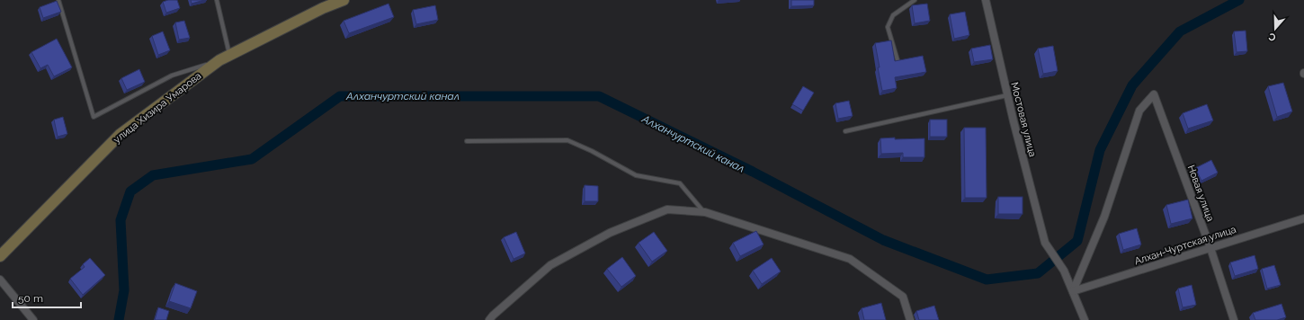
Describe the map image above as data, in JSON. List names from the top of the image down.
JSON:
{
  "streets": {
    "main road": ["улица Хизира Умарова"],
    "street": ["Мостовая улица", "Новая улица", "Алхан-Чуртская улица"]
  },
  "crossings": [
    ["Мостовая улица", "Новая улица"],
    ["Мостовая улица", "Алхан-Чуртская улица"],
    ["Новая улица", "Алхан-Чуртская улица"]
  ],
  "water": ["Алханчуртский канал"],
  "scale_bar": "50 m",
  "north": "bottom"
}
